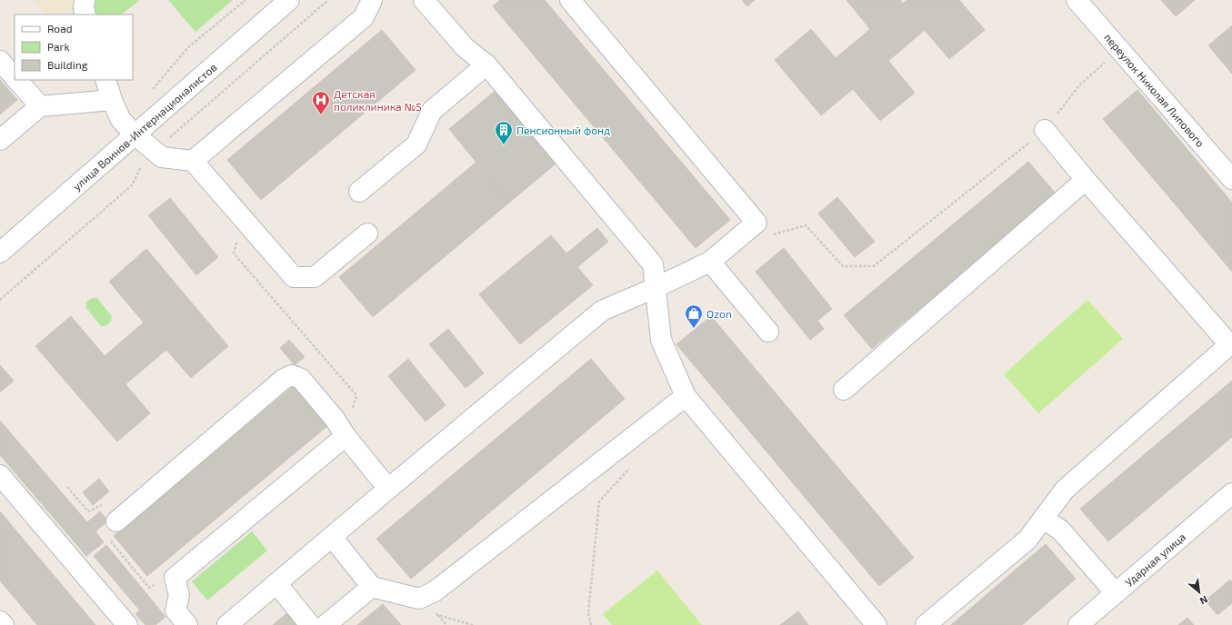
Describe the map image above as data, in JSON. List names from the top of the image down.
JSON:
{
  "streets": {
    "street": ["переулок Николая Липового", "улица Воинов-Интернационалистов", "Ударная улица"]
  },
  "places": {
    "hospital": ["Детская поликлиника №5"],
    "building": ["Пенсионный фонд"],
    "shop": ["Ozon"]
  },
  "legend": ["Road", "Park", "Building"],
  "north": "bottom right"
}
